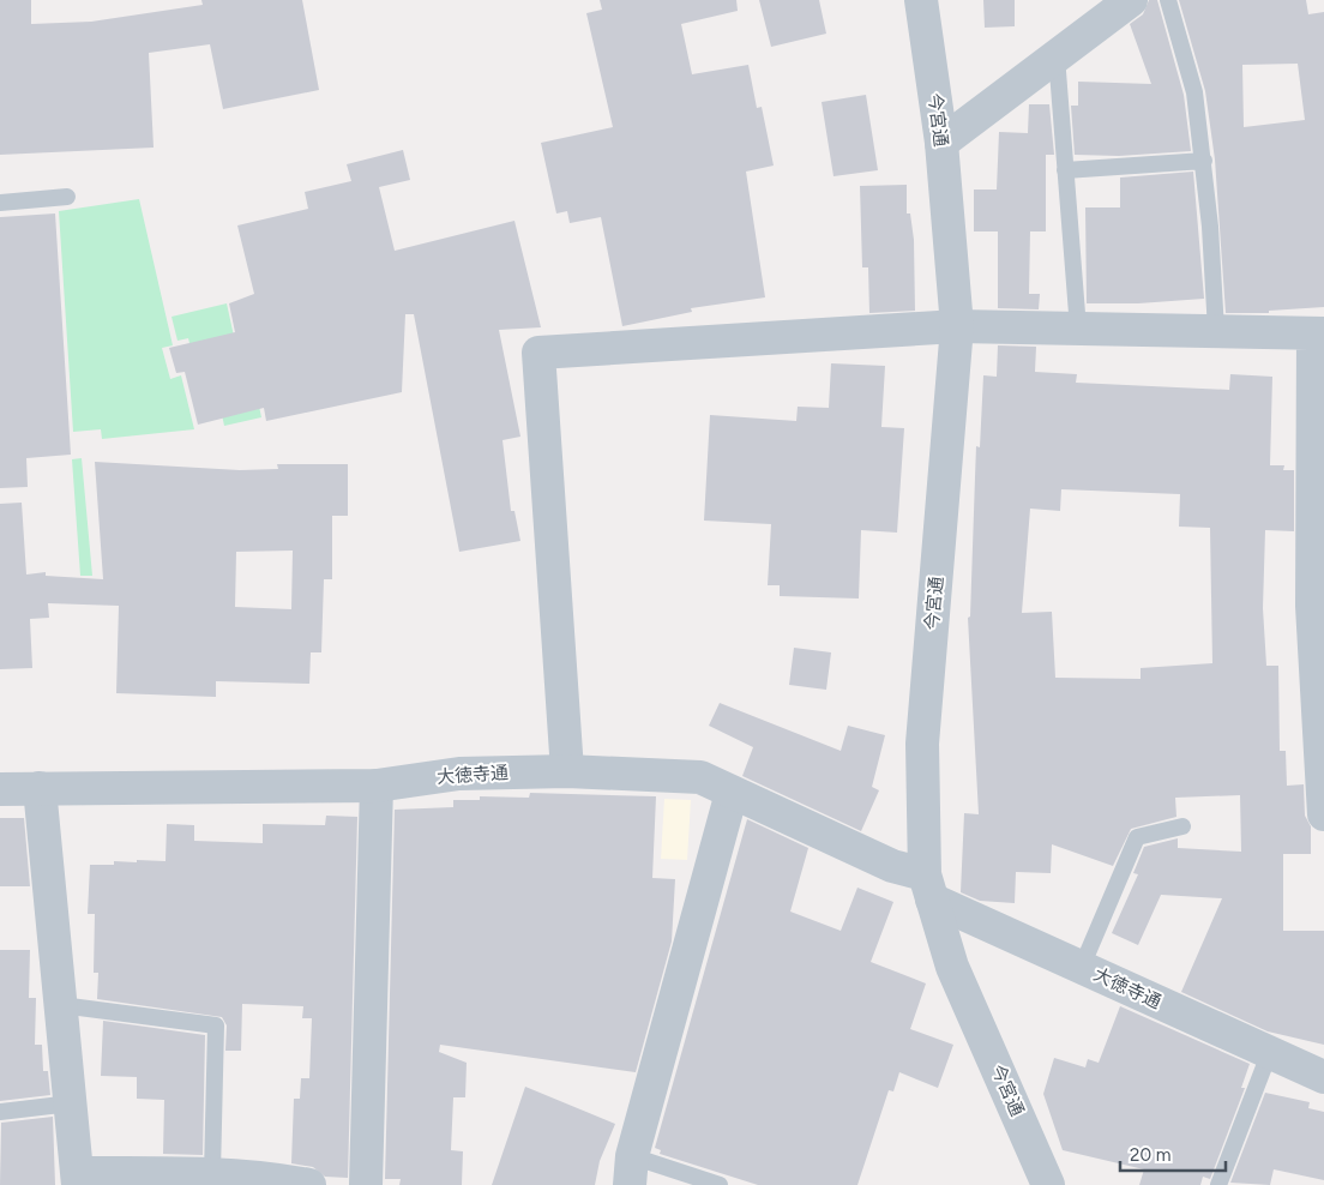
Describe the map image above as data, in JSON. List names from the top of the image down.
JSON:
{
  "streets": {
    "street": ["今宮通", "大徳寺通"]
  },
  "crossings": [
    ["今宮通", "大徳寺通"]
  ],
  "scale_bar": "20 m"
}
